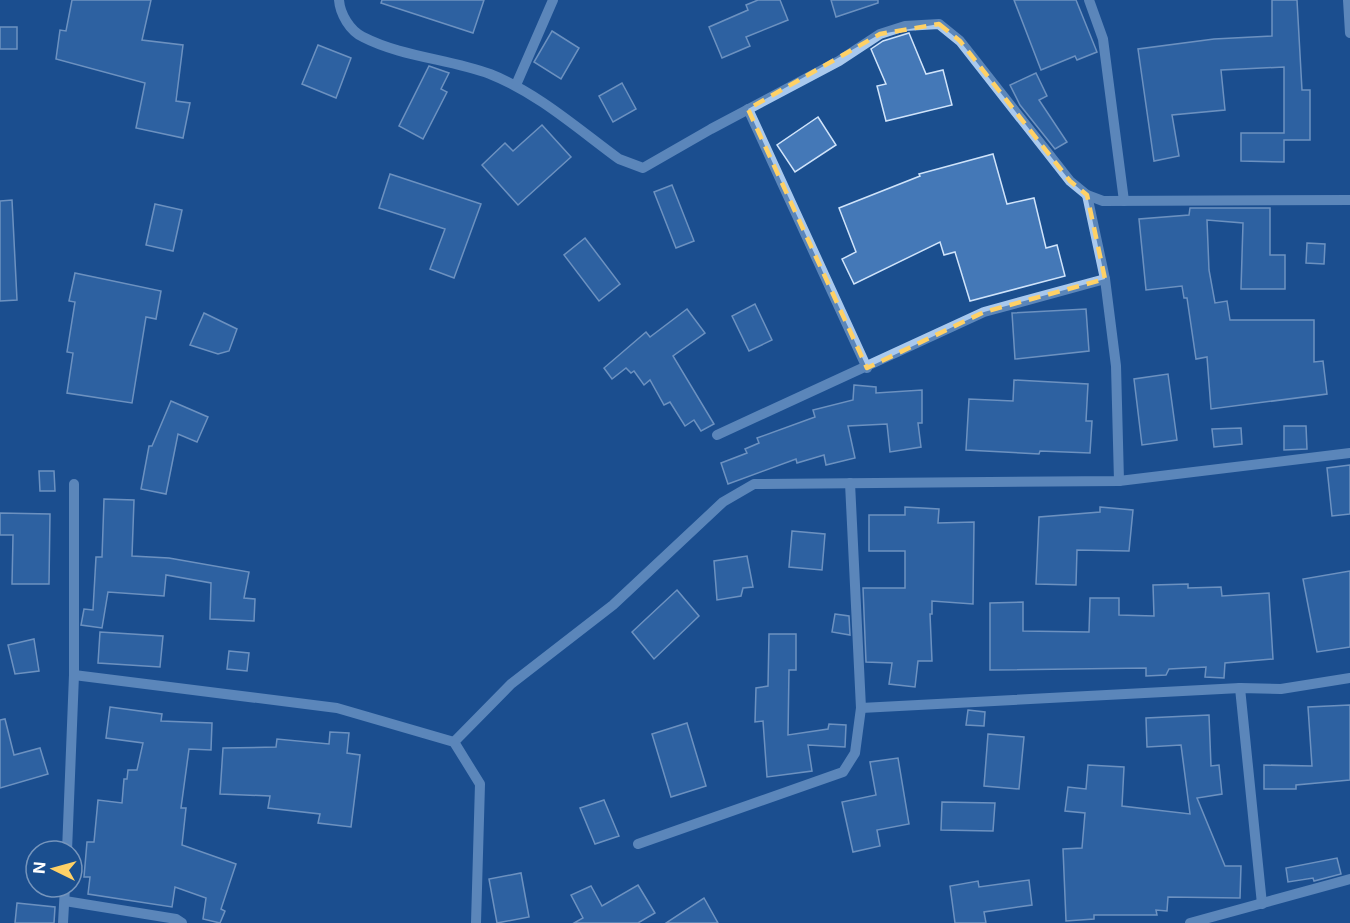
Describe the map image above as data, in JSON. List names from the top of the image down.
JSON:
{
  "north": "left"
}
